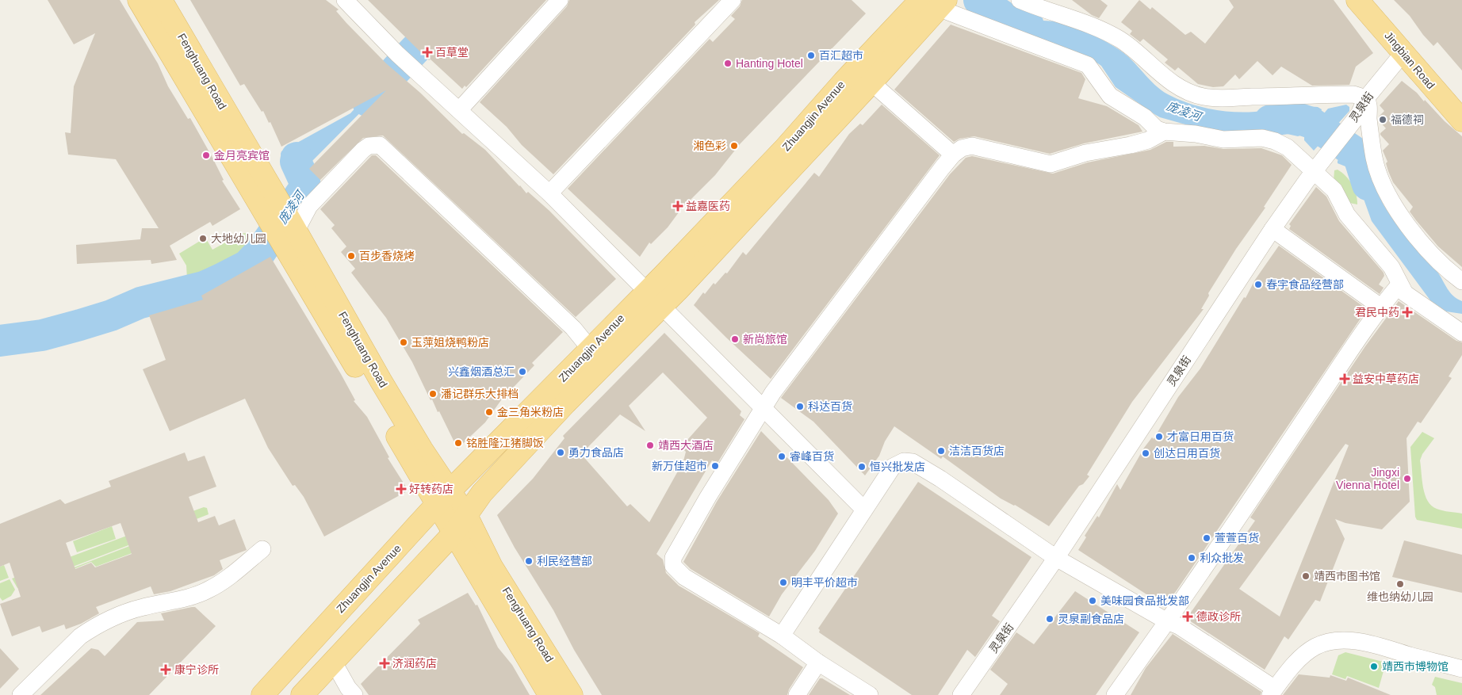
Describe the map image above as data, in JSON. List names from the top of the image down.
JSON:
{
  "streets": {
    "main road": ["Jingbian Road", "Fenghuang Road", "Zhuangjin Avenue"],
    "street": ["灵泉街"]
  },
  "crossings": [
    ["Jingbian Road", "灵泉街"],
    ["Fenghuang Road", "Zhuangjin Avenue"]
  ],
  "water": ["庞凌河"],
  "places": {
    "health": [
      "百草堂",
      "益嘉医药",
      "君民中药",
      "益安中草药店",
      "好转药店",
      "德政诊所",
      "济润药店",
      "康宁诊所"
    ],
    "other": [
      "百汇超市",
      "Hanting Hotel",
      "福德祠",
      "湘色彩",
      "金月亮宾馆",
      "大地幼儿园",
      "百步香烧烤",
      "春宇食品经营部",
      "新尚旅馆",
      "玉萍姐烧鸭粉店",
      "兴鑫烟酒总汇",
      "潘记群乐大排档",
      "科达百货",
      "金三角米粉店",
      "才富日用百货",
      "铭胜隆江猪脚饭",
      "靖西大酒店",
      "洁洁百货店",
      "勇力食品店",
      "创达日用百货",
      "睿峰百货",
      "新万佳超市",
      "恒兴批发店",
      "Jingxi Vienna Hotel",
      "萱萱百货",
      "利众批发",
      "利民经营部",
      "靖西市图书馆",
      "明丰平价超市",
      "维也纳幼儿园",
      "美味园食品批发部",
      "灵泉副食品店",
      "靖西市博物馆"
    ]
  }
}
